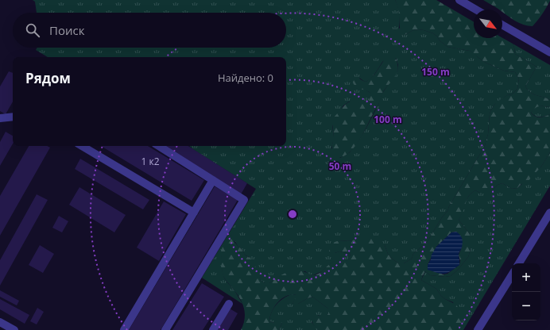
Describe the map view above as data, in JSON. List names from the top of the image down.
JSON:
{
  "house_numbers": ["1 к2"],
  "north": "bottom right",
  "page": {
    "search": "Поиск",
    "heading": ["Рядом", "Найдено: 0"],
    "map_buttons": ["+", "−"]
  },
  "rings": ["150 m", "100 m", "50 m"]
}
